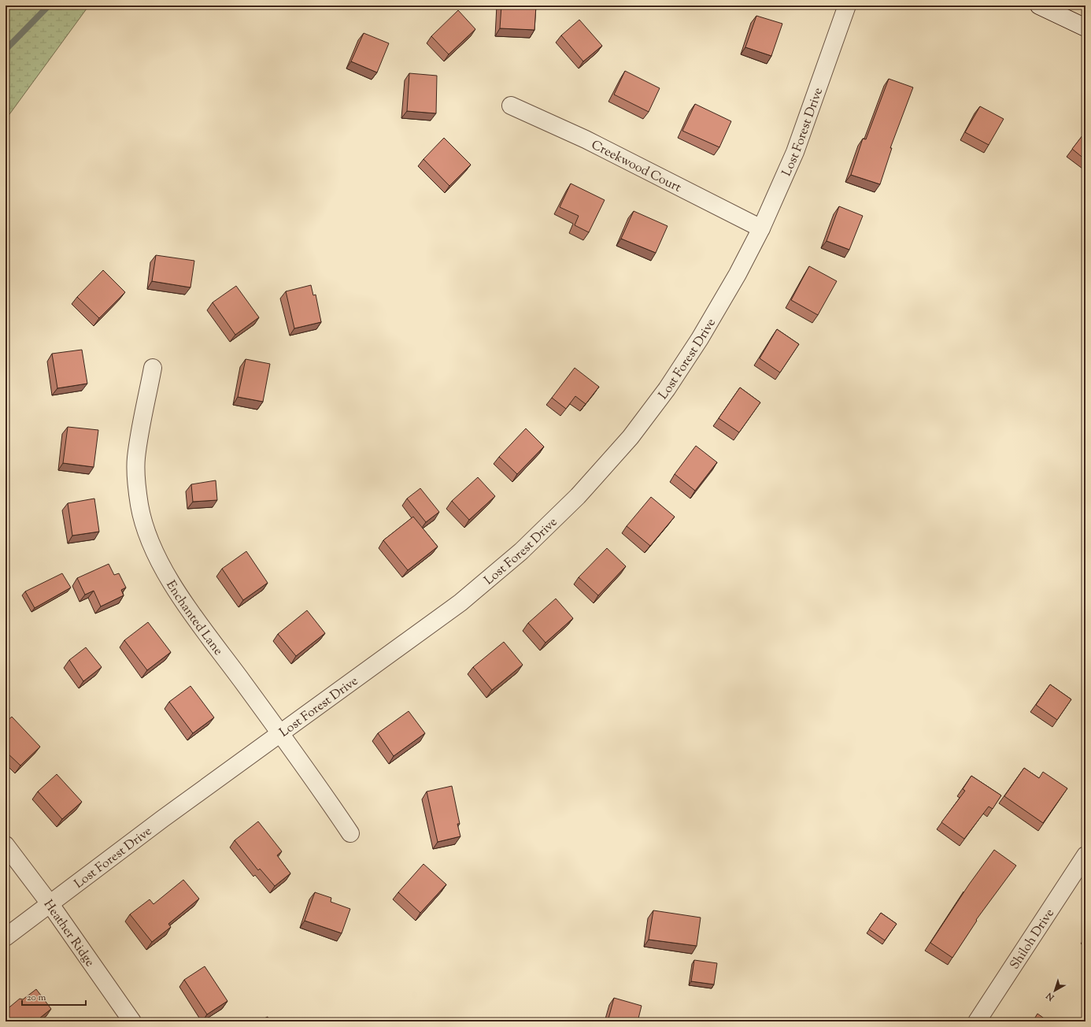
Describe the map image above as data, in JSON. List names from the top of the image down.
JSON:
{
  "streets": {
    "street": [
      "Lost Forest Drive",
      "Creekwood Court",
      "Enchanted Lane",
      "Heather Ridge",
      "Shiloh Drive"
    ]
  },
  "crossings": [
    ["Lost Forest Drive", "Creekwood Court"],
    ["Lost Forest Drive", "Enchanted Lane"],
    ["Lost Forest Drive", "Heather Ridge"]
  ],
  "scale_bar": "20 m",
  "north": "bottom left"
}
